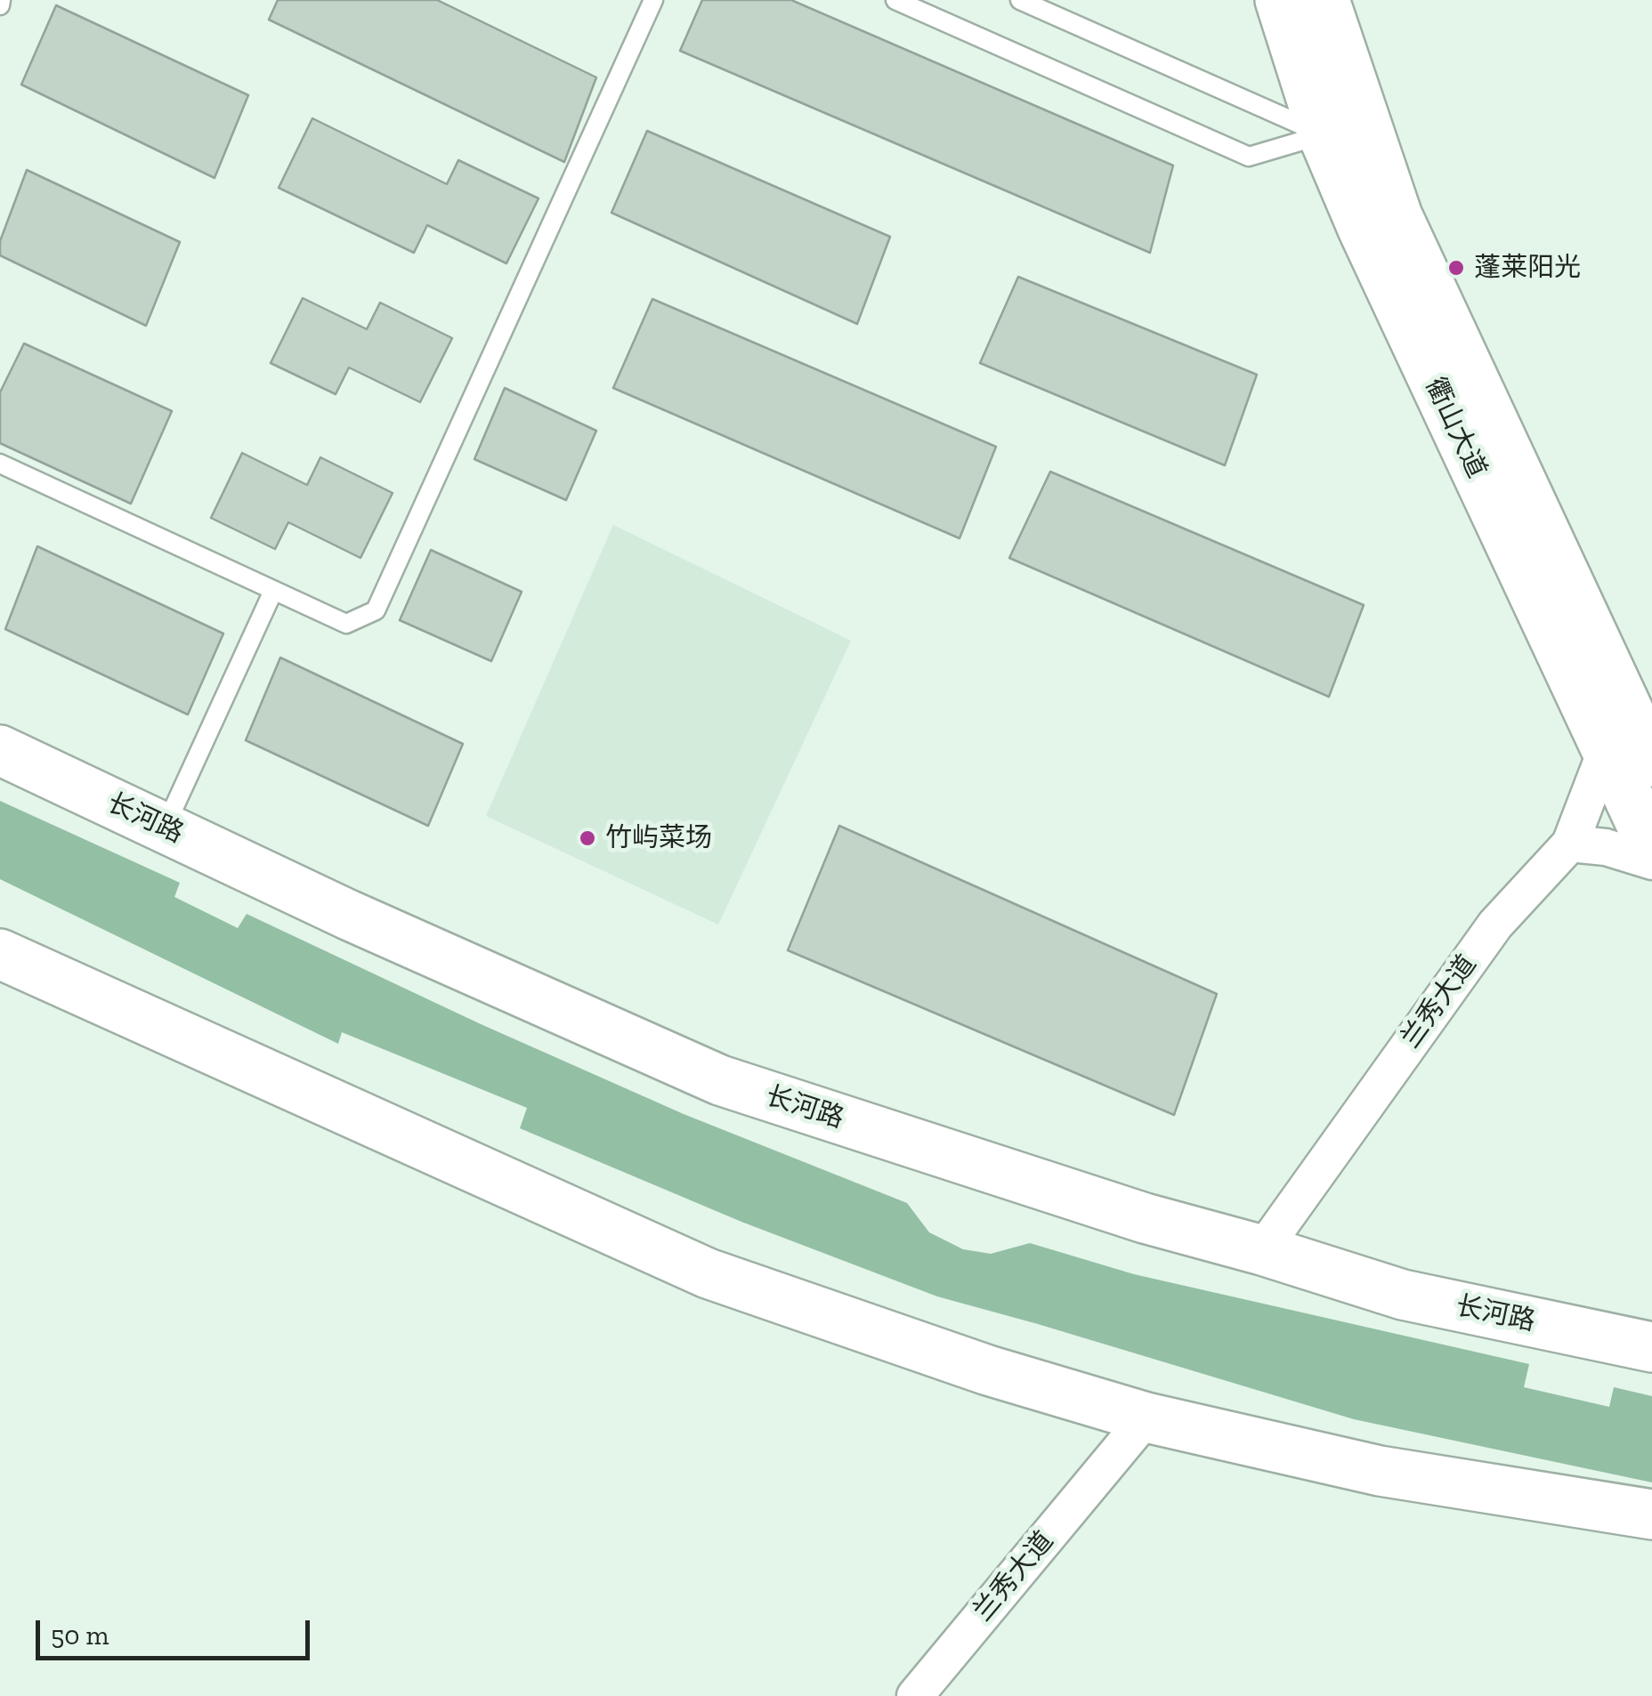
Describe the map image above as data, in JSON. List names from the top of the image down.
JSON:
{
  "streets": {
    "main road": ["衢山大道", "长河路"],
    "street": ["兰秀大道"]
  },
  "crossings": [
    ["衢山大道", "兰秀大道"],
    ["长河路", "兰秀大道"]
  ],
  "places": ["蓬莱阳光", "竹屿菜场"],
  "scale_bar": "50 m"
}
